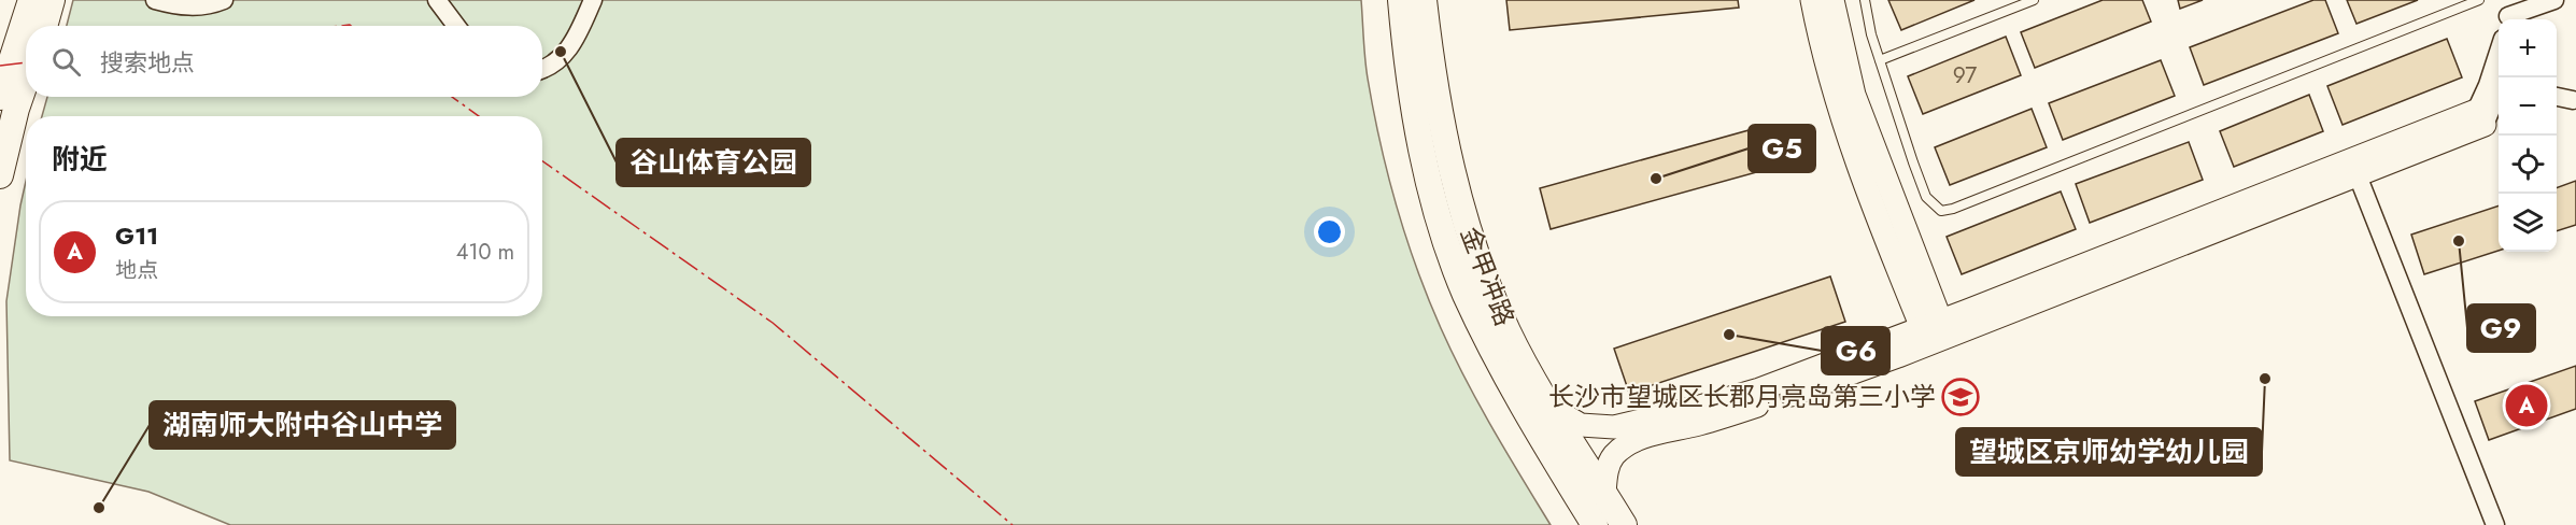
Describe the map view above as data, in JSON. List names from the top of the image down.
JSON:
{
  "streets": {
    "main road": ["金甲冲路"]
  },
  "places": {
    "other": [
      "谷山体育公园",
      "G5",
      "G9",
      "G6",
      "望城区京师幼学幼儿园",
      "湖南师大附中谷山中学"
    ],
    "school or university": ["长沙市望城区长郡月亮岛第三小学"]
  },
  "house_numbers": ["97"],
  "page": {
    "map_buttons": ["+", "−"],
    "search": "搜索地点",
    "heading": "附近",
    "list": [
      {
        "mark": "A",
        "name": "G11",
        "note": "地点",
        "value": "410 m"
      }
    ],
    "pins": "A"
  }
}
